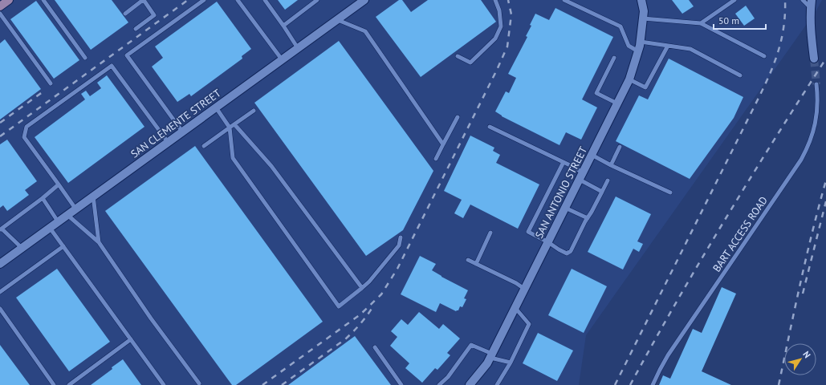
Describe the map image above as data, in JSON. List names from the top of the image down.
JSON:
{
  "streets": {
    "street": ["SAN CLEMENTE STREET", "SAN ANTONIO STREET"],
    "lane": ["BART ACCESS ROAD"]
  },
  "scale_bar": "50 m",
  "north": "top right"
}
